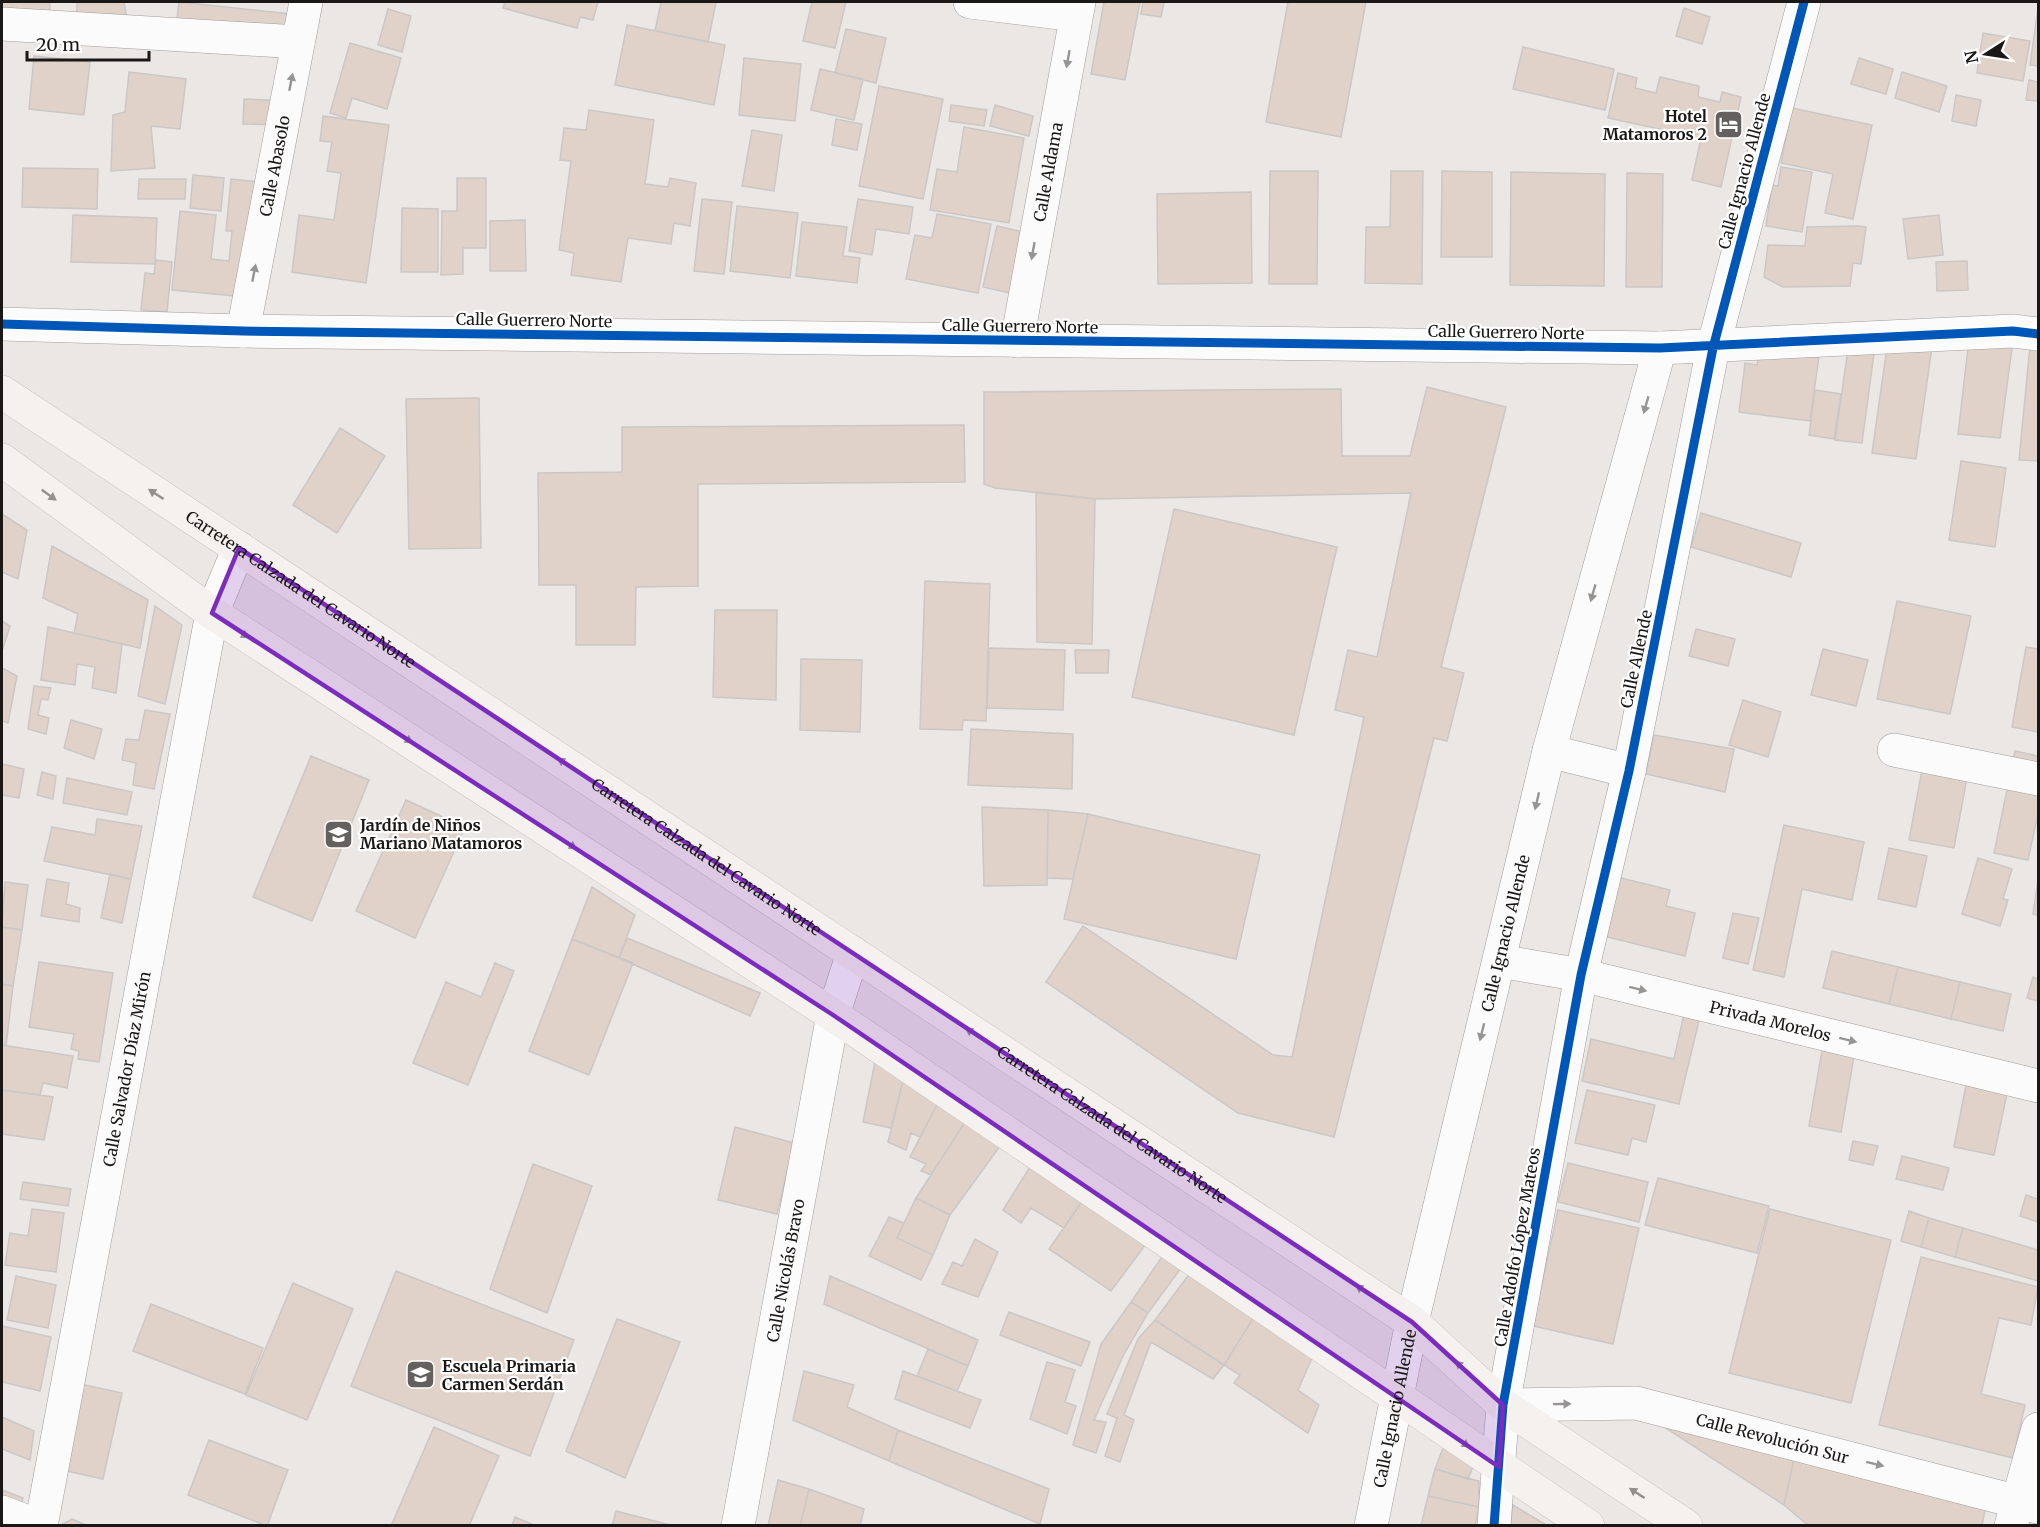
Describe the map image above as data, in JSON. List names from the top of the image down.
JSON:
{
  "streets": {
    "main road": ["Carretera Calzada del Cavario Norte"],
    "street": [
      "Calle Abasolo",
      "Calle Aldama",
      "Calle Ignacio Allende",
      "Calle Guerrero Norte",
      "Calle Allende",
      "Privada Morelos",
      "Calle Salvador Díaz Mirón",
      "Calle Adolfo López Mateos",
      "Calle Nicolás Bravo",
      "Calle Revolución Sur"
    ]
  },
  "crossings": [
    ["Calle Abasolo", "Calle Guerrero Norte"],
    ["Calle Aldama", "Calle Guerrero Norte"],
    ["Calle Ignacio Allende", "Calle Guerrero Norte"],
    ["Calle Ignacio Allende", "Carretera Calzada del Cavario Norte"],
    ["Calle Ignacio Allende", "Calle Allende"],
    ["Calle Ignacio Allende", "Privada Morelos"],
    ["Calle Guerrero Norte", "Calle Allende"],
    ["Carretera Calzada del Cavario Norte", "Calle Salvador Díaz Mirón"],
    ["Carretera Calzada del Cavario Norte", "Calle Adolfo López Mateos"],
    ["Carretera Calzada del Cavario Norte", "Calle Nicolás Bravo"],
    ["Carretera Calzada del Cavario Norte", "Calle Revolución Sur"],
    ["Calle Allende", "Privada Morelos"],
    ["Calle Allende", "Calle Adolfo López Mateos"],
    ["Privada Morelos", "Calle Adolfo López Mateos"],
    ["Calle Adolfo López Mateos", "Calle Revolución Sur"]
  ],
  "one_way": [
    "Calle Abasolo",
    "Calle Aldama",
    "Calle Ignacio Allende",
    "Privada Morelos",
    "Calle Revolución Sur"
  ],
  "places": {
    "hotel": ["Hotel Matamoros 2"],
    "school or university": ["Jardín de Niños Mariano Matamoros", "Escuela Primaria Carmen Serdán"]
  },
  "scale_bar": "20 m",
  "north": "left"
}
